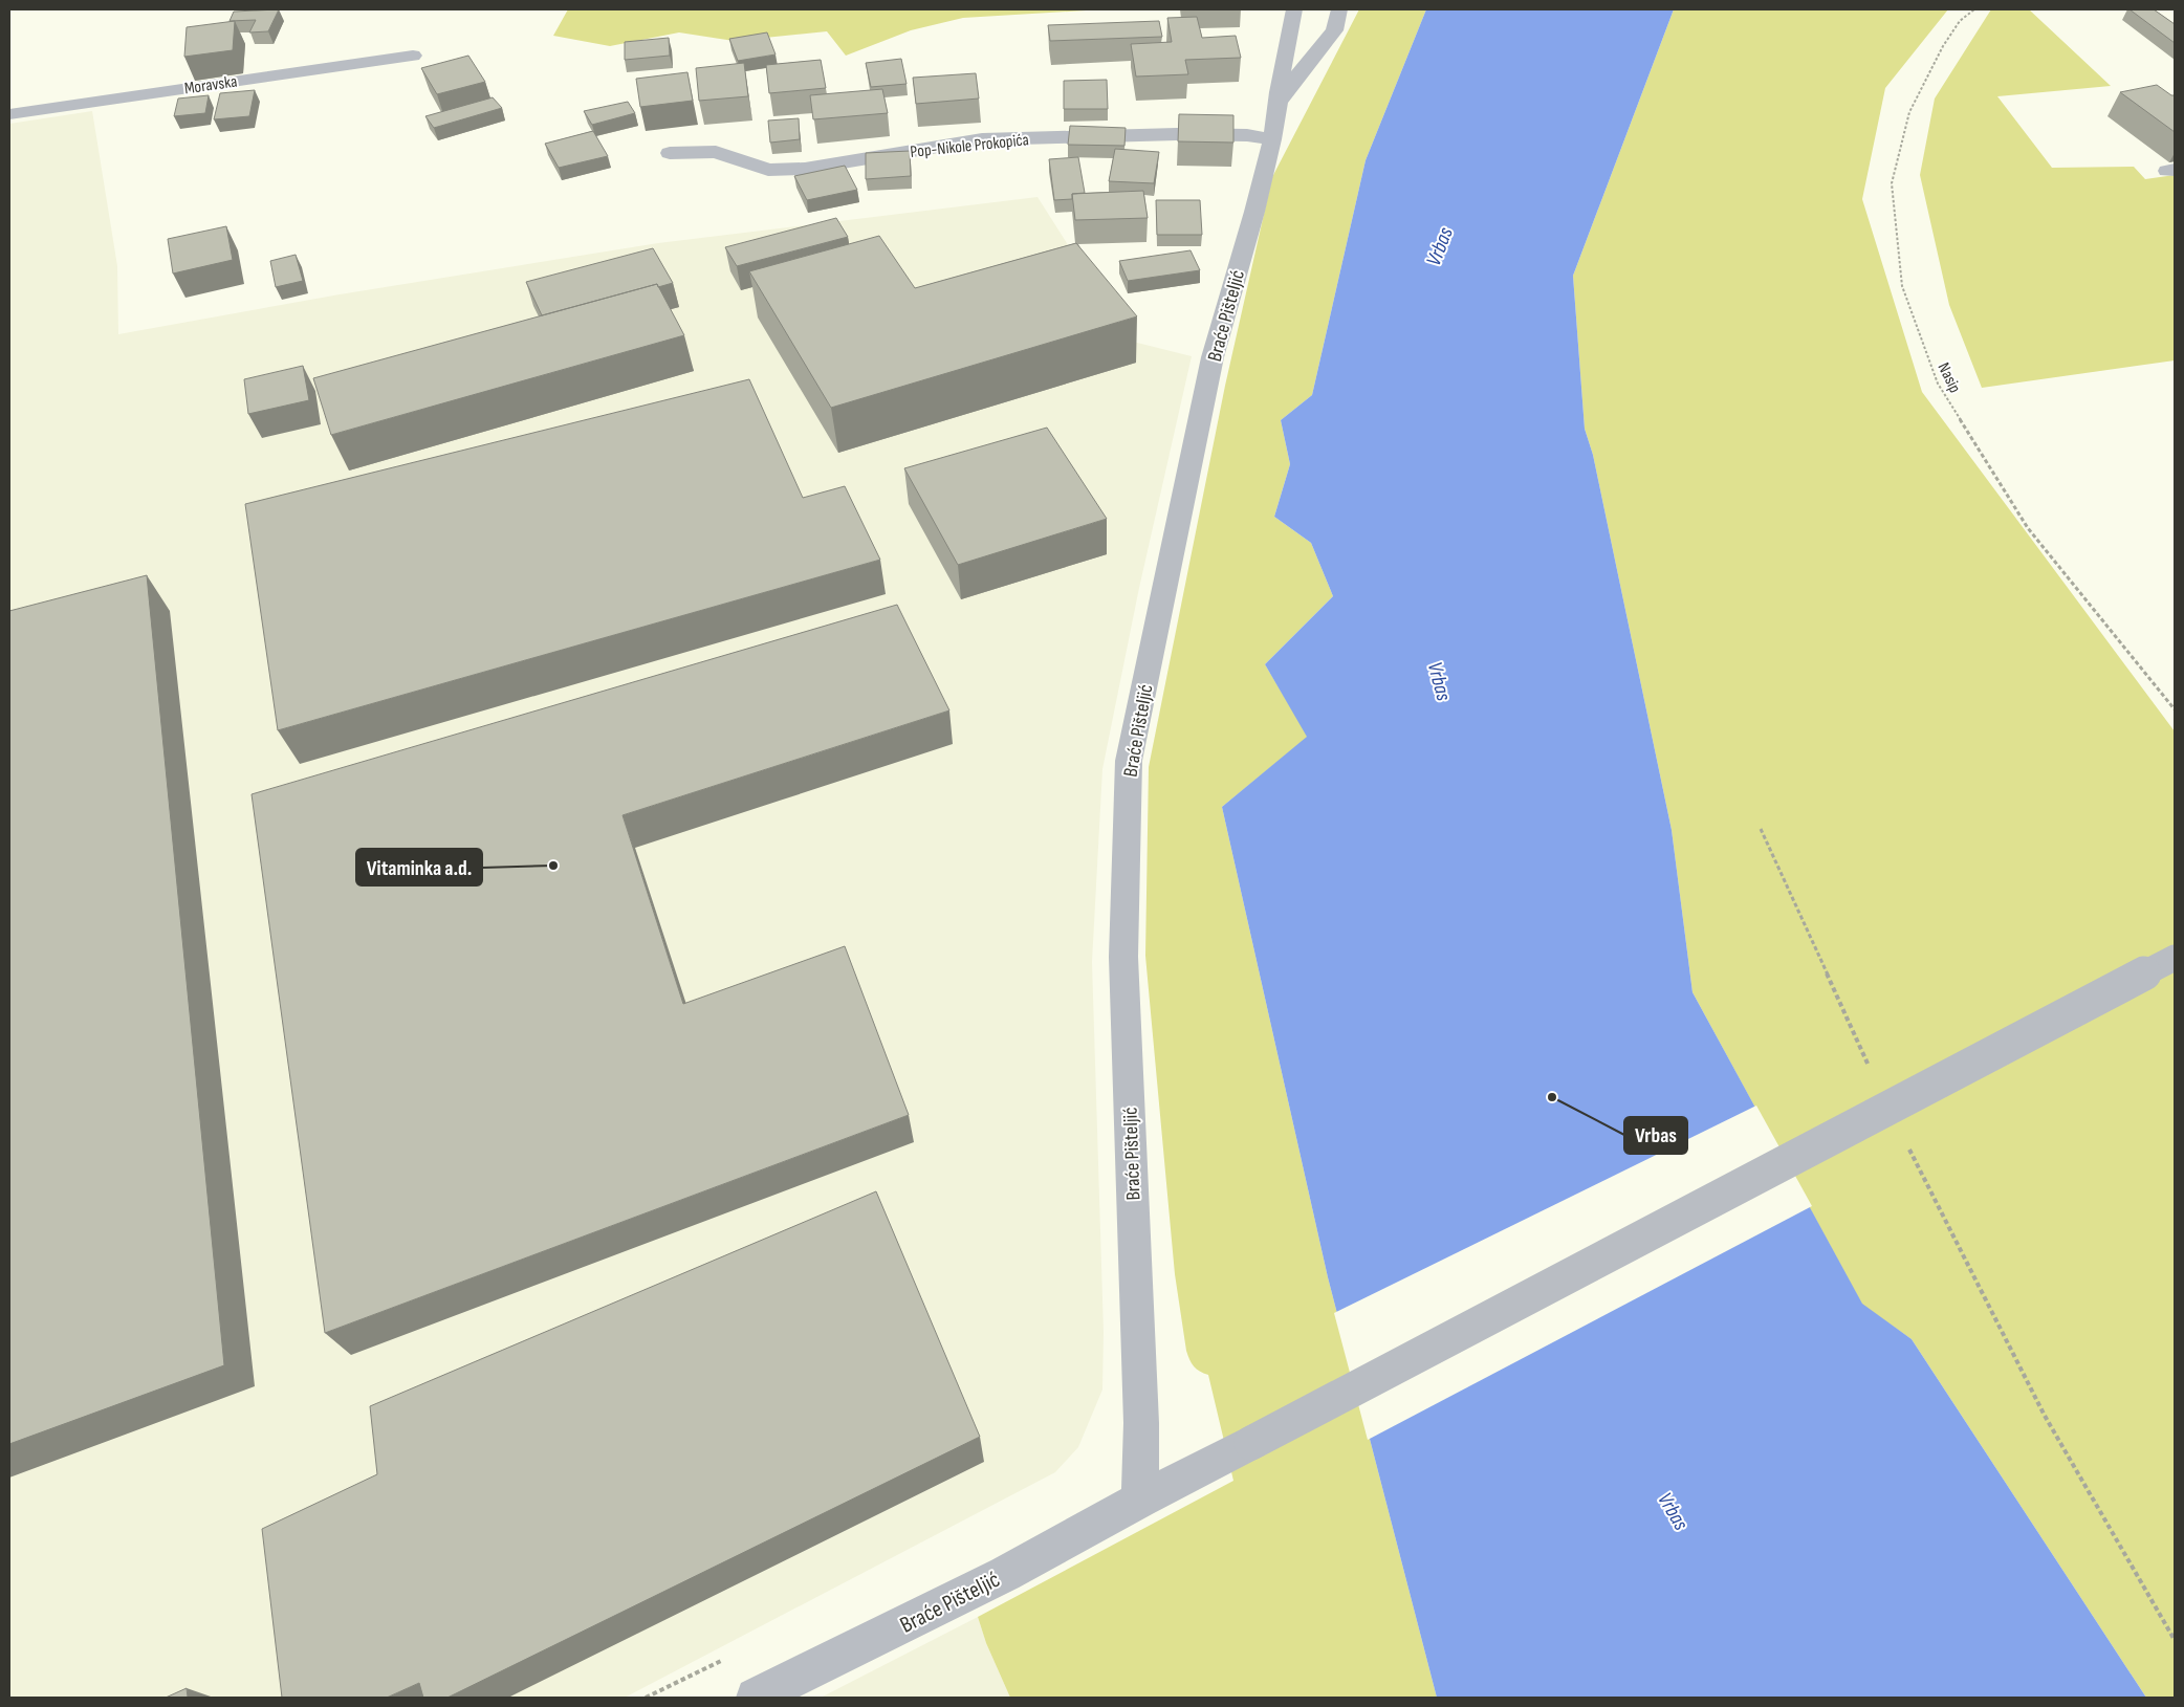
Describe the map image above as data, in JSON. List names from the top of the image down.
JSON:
{
  "streets": {
    "street": ["Moravska", "Pop-Nikole Prokopića", "Braće Pišteljić"],
    "path": ["Nasip"]
  },
  "crossings": [
    ["Pop-Nikole Prokopića", "Braće Pišteljić"]
  ],
  "water": ["Vrbas"],
  "places": ["Vitaminka a.d.", "Vrbas"]
}
